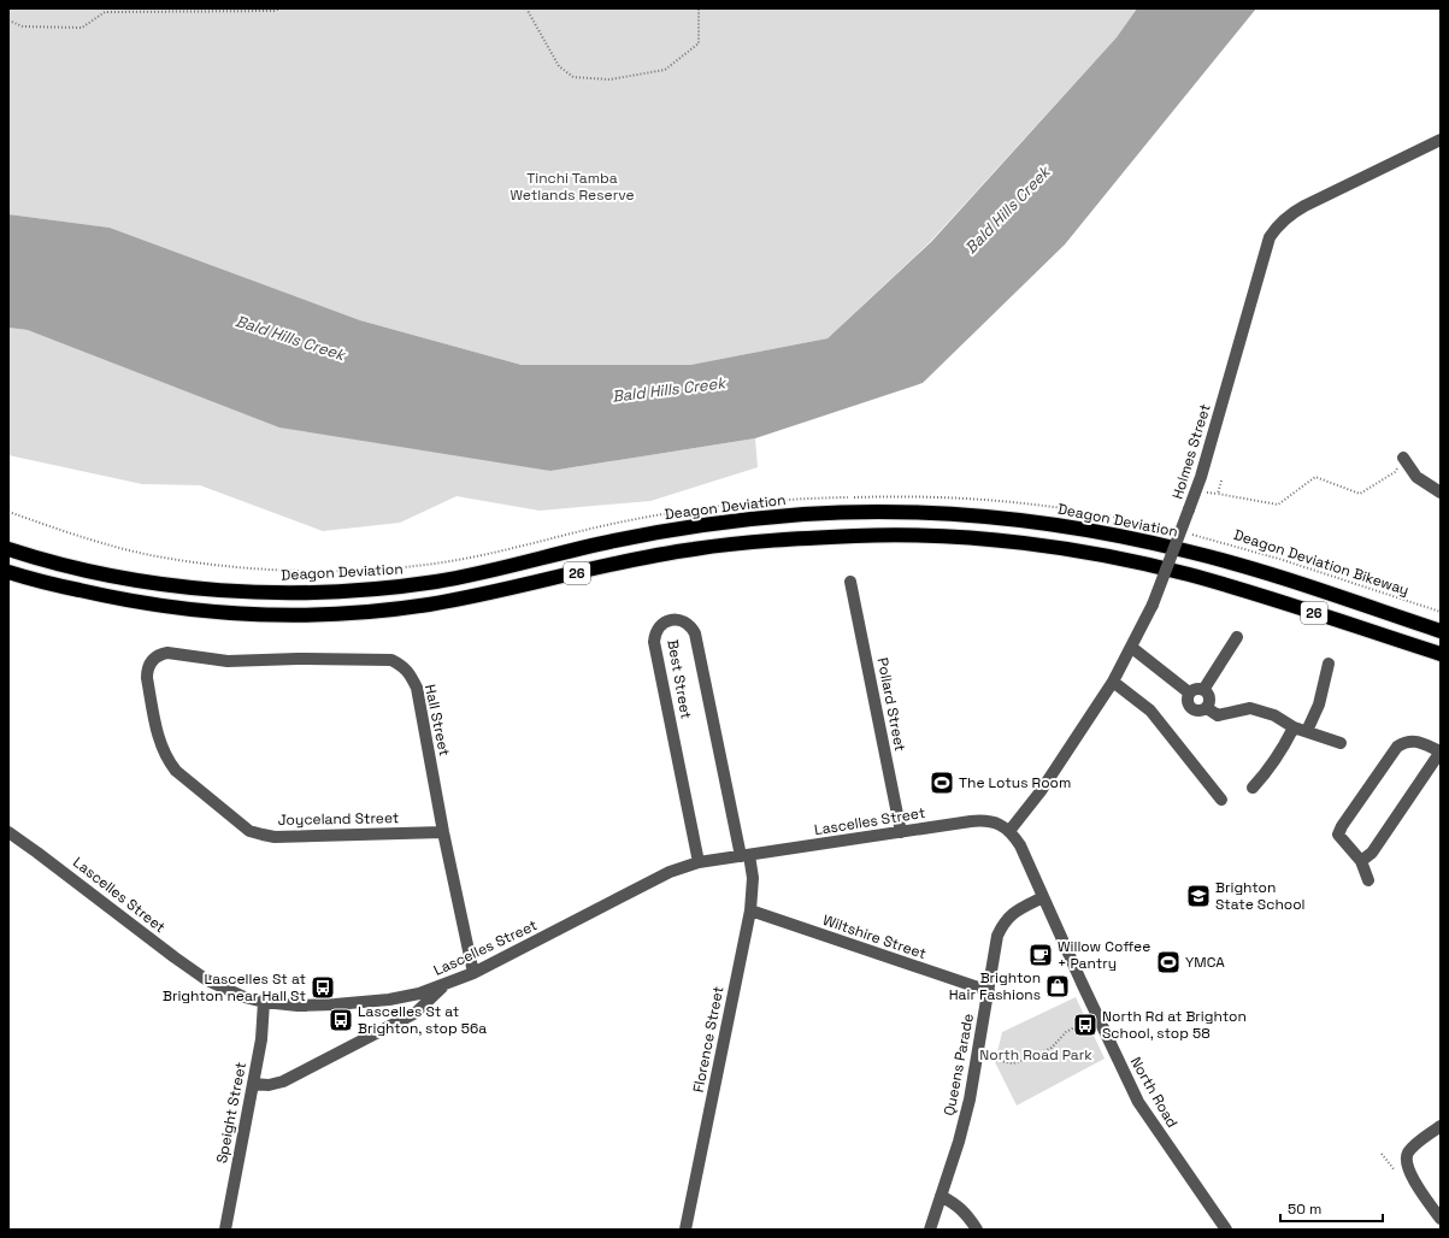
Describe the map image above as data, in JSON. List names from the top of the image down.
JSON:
{
  "streets": {
    "highway": ["Deagon Deviation", "26"],
    "street": [
      "Holmes Street",
      "Best Street",
      "Pollard Street",
      "Hall Street",
      "Joyceland Street",
      "Lascelles Street",
      "Wiltshire Street",
      "Florence Street",
      "Queens Parade",
      "North Road",
      "Speight Street"
    ],
    "path": ["Deagon Deviation Bikeway"]
  },
  "crossings": [
    ["Holmes Street", "Lascelles Street"],
    ["Holmes Street", "North Road"],
    ["Best Street", "Lascelles Street"],
    ["Best Street", "Florence Street"],
    ["Pollard Street", "Lascelles Street"],
    ["Hall Street", "Joyceland Street"],
    ["Hall Street", "Lascelles Street"],
    ["Lascelles Street", "Florence Street"],
    ["Lascelles Street", "North Road"],
    ["Lascelles Street", "Speight Street"],
    ["Wiltshire Street", "Florence Street"],
    ["Wiltshire Street", "Queens Parade"],
    ["Queens Parade", "North Road"]
  ],
  "water": ["Bald Hills Creek"],
  "parks": ["Tinchi Tamba Wetlands Reserve", "North Road Park"],
  "places": {
    "sports": ["The Lotus Room", "YMCA"],
    "school or university": ["Brighton State School"],
    "cafe": ["Willow Coffee + Pantry"],
    "shop": ["Brighton Hair Fashions"],
    "bus stop": ["Lascelles St at Brighton near Hall St", "Lascelles St at Brighton, stop 56a", "North Rd at Brighton School, stop 58"]
  },
  "scale_bar": "50 m"
}
